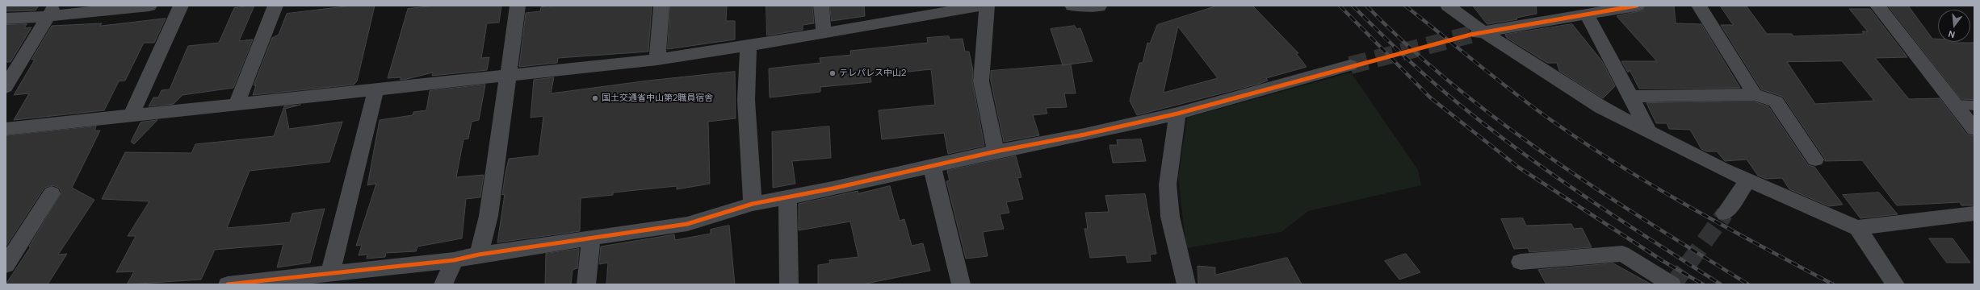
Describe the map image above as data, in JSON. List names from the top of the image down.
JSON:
{
  "places": ["テレパレス中山2", "国土交通省中山第2職員宿舎"],
  "north": "bottom"
}
